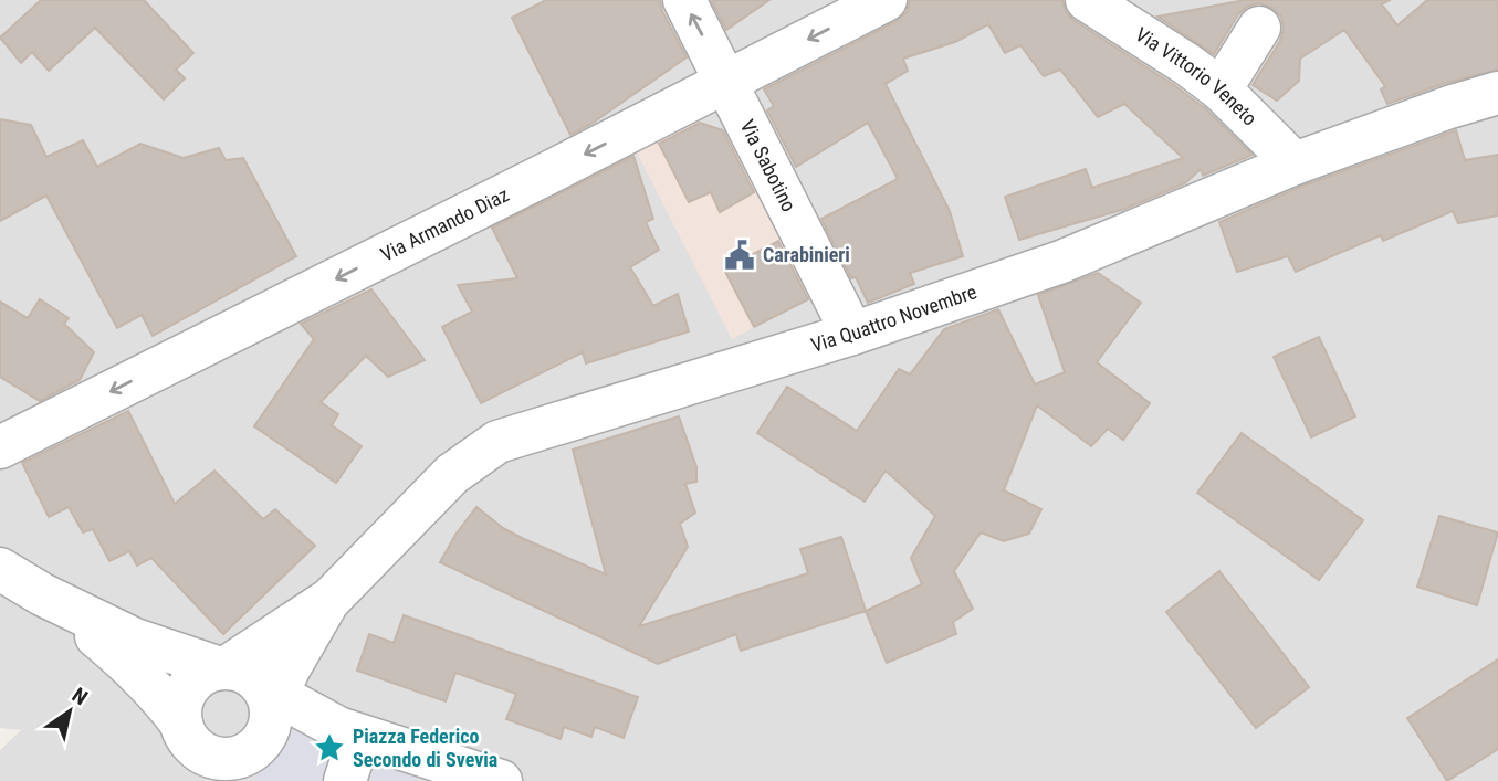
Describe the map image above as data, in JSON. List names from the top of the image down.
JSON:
{
  "streets": {
    "street": [
      "Via Vittorio Veneto",
      "Via Sabotino",
      "Via Armando Diaz",
      "Via Quattro Novembre"
    ]
  },
  "crossings": [
    ["Via Vittorio Veneto", "Via Quattro Novembre"],
    ["Via Sabotino", "Via Armando Diaz"],
    ["Via Sabotino", "Via Quattro Novembre"]
  ],
  "one_way": ["Via Armando Diaz"],
  "places": {
    "public building": ["Carabinieri"],
    "place": ["Piazza Federico Secondo di Svevia"]
  },
  "north": "top right"
}
